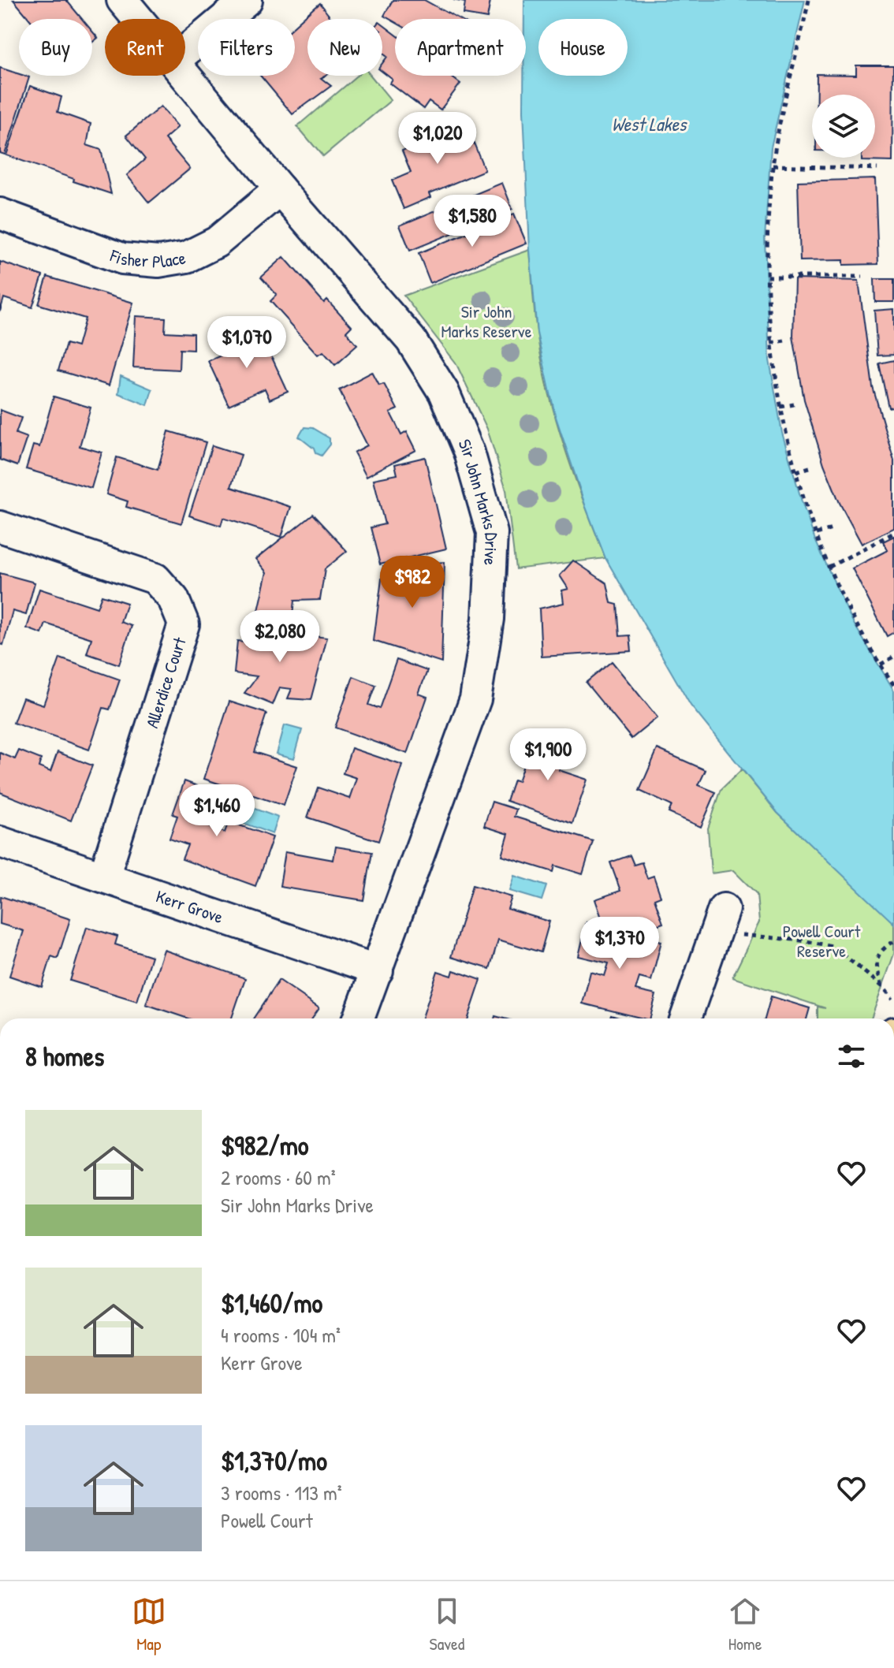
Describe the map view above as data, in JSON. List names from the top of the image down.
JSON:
{
  "streets": {
    "street": [
      "Fisher Place",
      "Sir John Marks Drive",
      "Allerdice Court",
      "Kerr Grove"
    ]
  },
  "crossings": [
    ["Fisher Place", "Sir John Marks Drive"],
    ["Sir John Marks Drive", "Kerr Grove"],
    ["Allerdice Court", "Kerr Grove"]
  ],
  "water": ["West Lakes"],
  "parks": ["Sir John Marks Reserve", "Powell Court Reserve"],
  "page": {
    "chip": [
      "Buy",
      "Rent",
      "Filters",
      "New",
      "Apartment",
      "House"
    ],
    "price": [
      "$1,020",
      "$1,580",
      "$1,070",
      "$982",
      "$2,080",
      "$1,900",
      "$1,460",
      "$1,370"
    ],
    "heading": "8 homes",
    "list": [
      {
        "name": "$982/mo",
        "note": "2 rooms · 60 m² · Sir John Marks Drive"
      },
      {
        "name": "$1,460/mo",
        "note": "4 rooms · 104 m² · Kerr Grove"
      },
      {
        "name": "$1,370/mo",
        "note": "3 rooms · 113 m² · Powell Court"
      }
    ],
    "tabs": ["Map", "Saved", "Home"]
  }
}
